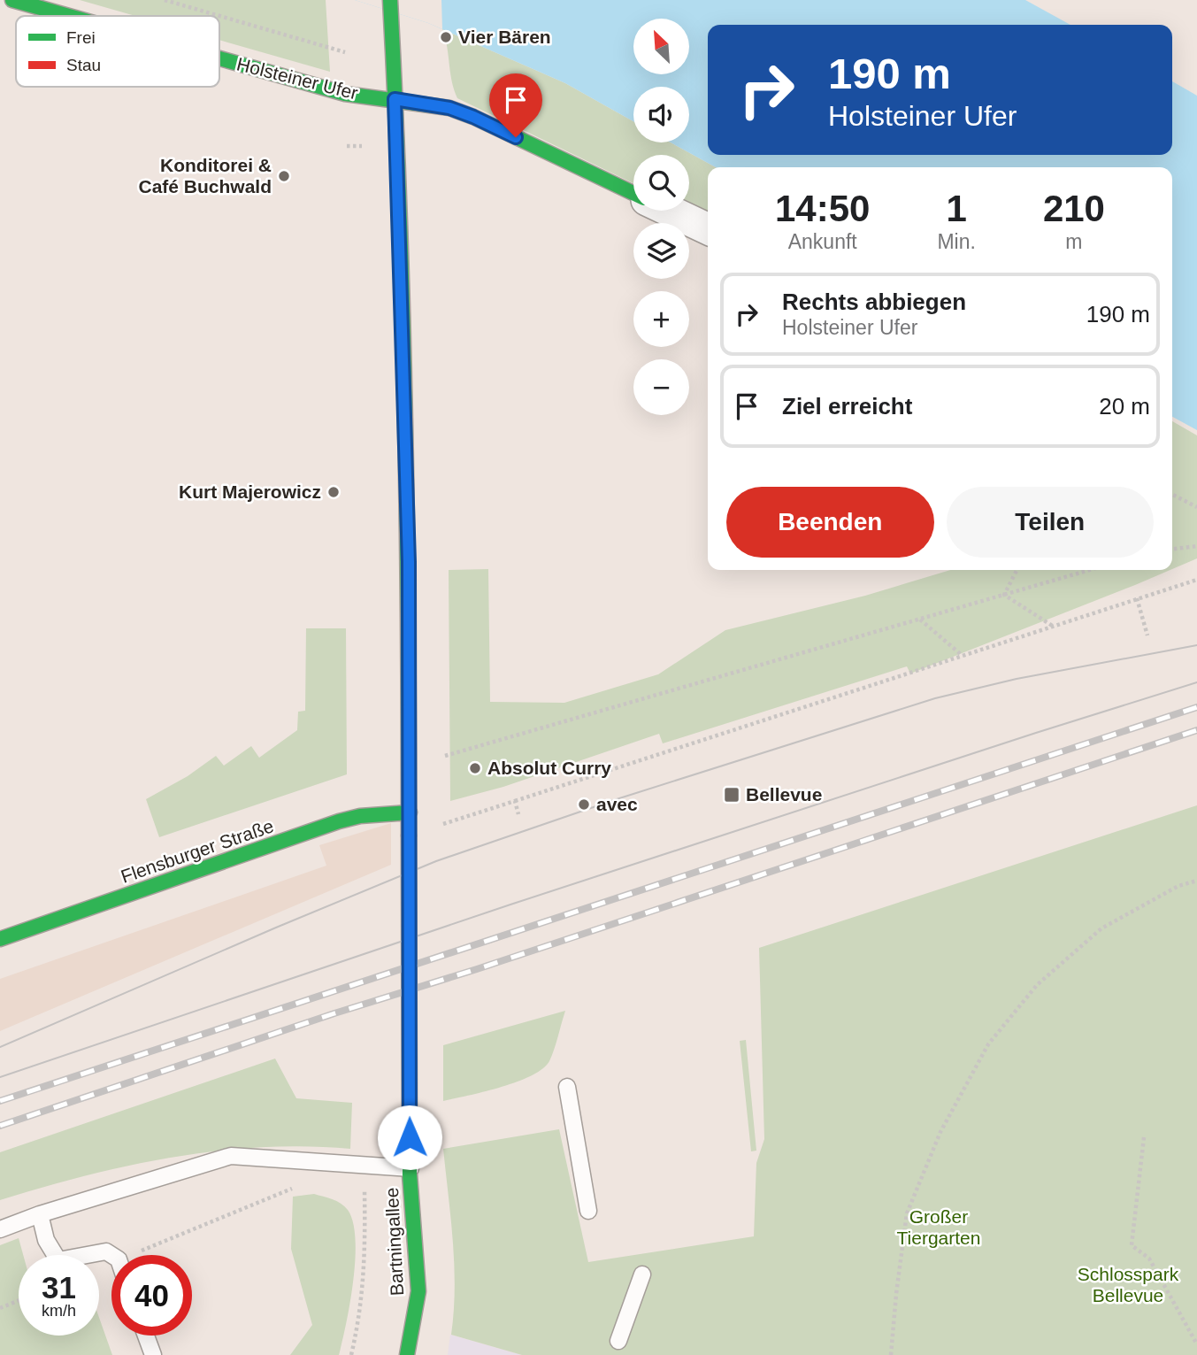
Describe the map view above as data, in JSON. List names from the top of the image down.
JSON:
{
  "streets": {
    "street": ["Holsteiner Ufer", "Flensburger Straße", "Bartningallee"]
  },
  "crossings": [
    ["Holsteiner Ufer", "Bartningallee"],
    ["Flensburger Straße", "Bartningallee"]
  ],
  "parks": ["Großer Tiergarten", "Schlosspark Bellevue"],
  "places": {
    "other": [
      "Vier Bären",
      "Konditorei & Café Buchwald",
      "Kurt Majerowicz",
      "Absolut Curry",
      "avec"
    ],
    "transit": ["Bellevue"]
  },
  "legend": ["Frei", "Stau"],
  "north": "top left",
  "page": {
    "map_buttons": ["+", "−"],
    "turn": ["190 m", "Holsteiner Ufer"],
    "eta": [
      "14:50",
      "Ankunft",
      "1",
      "Min.",
      "210",
      "m"
    ],
    "list": [
      {
        "name": "Rechts abbiegen",
        "note": "Holsteiner Ufer",
        "value": "190 m"
      },
      {
        "name": "Ziel erreicht",
        "value": "20 m"
      }
    ],
    "buttons": ["Beenden", "Teilen"],
    "speed": "31 km/h",
    "limit": "40"
  }
}
